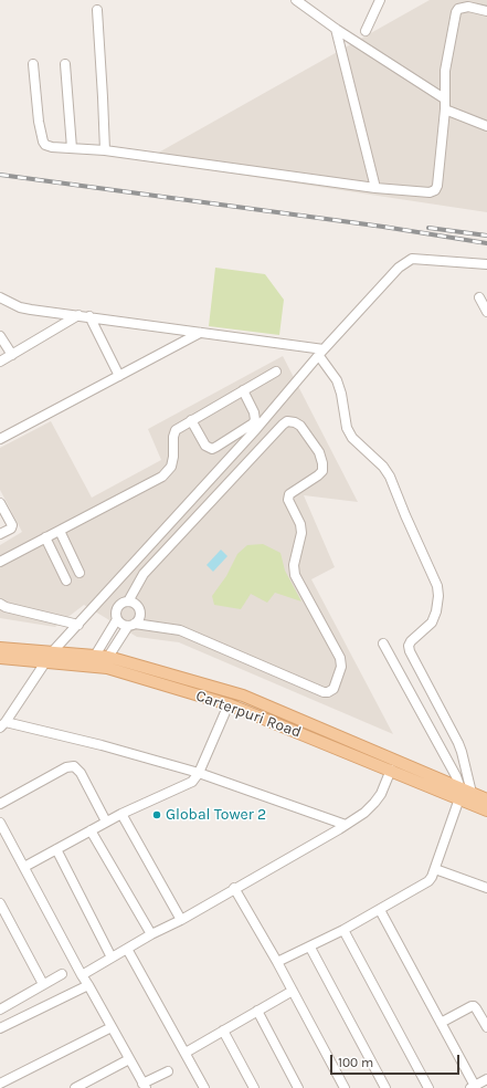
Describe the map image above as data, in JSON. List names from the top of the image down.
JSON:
{
  "streets": {
    "main road": ["Carterpuri Road"]
  },
  "places": ["Global Tower 2"],
  "scale_bar": "100 m"
}
